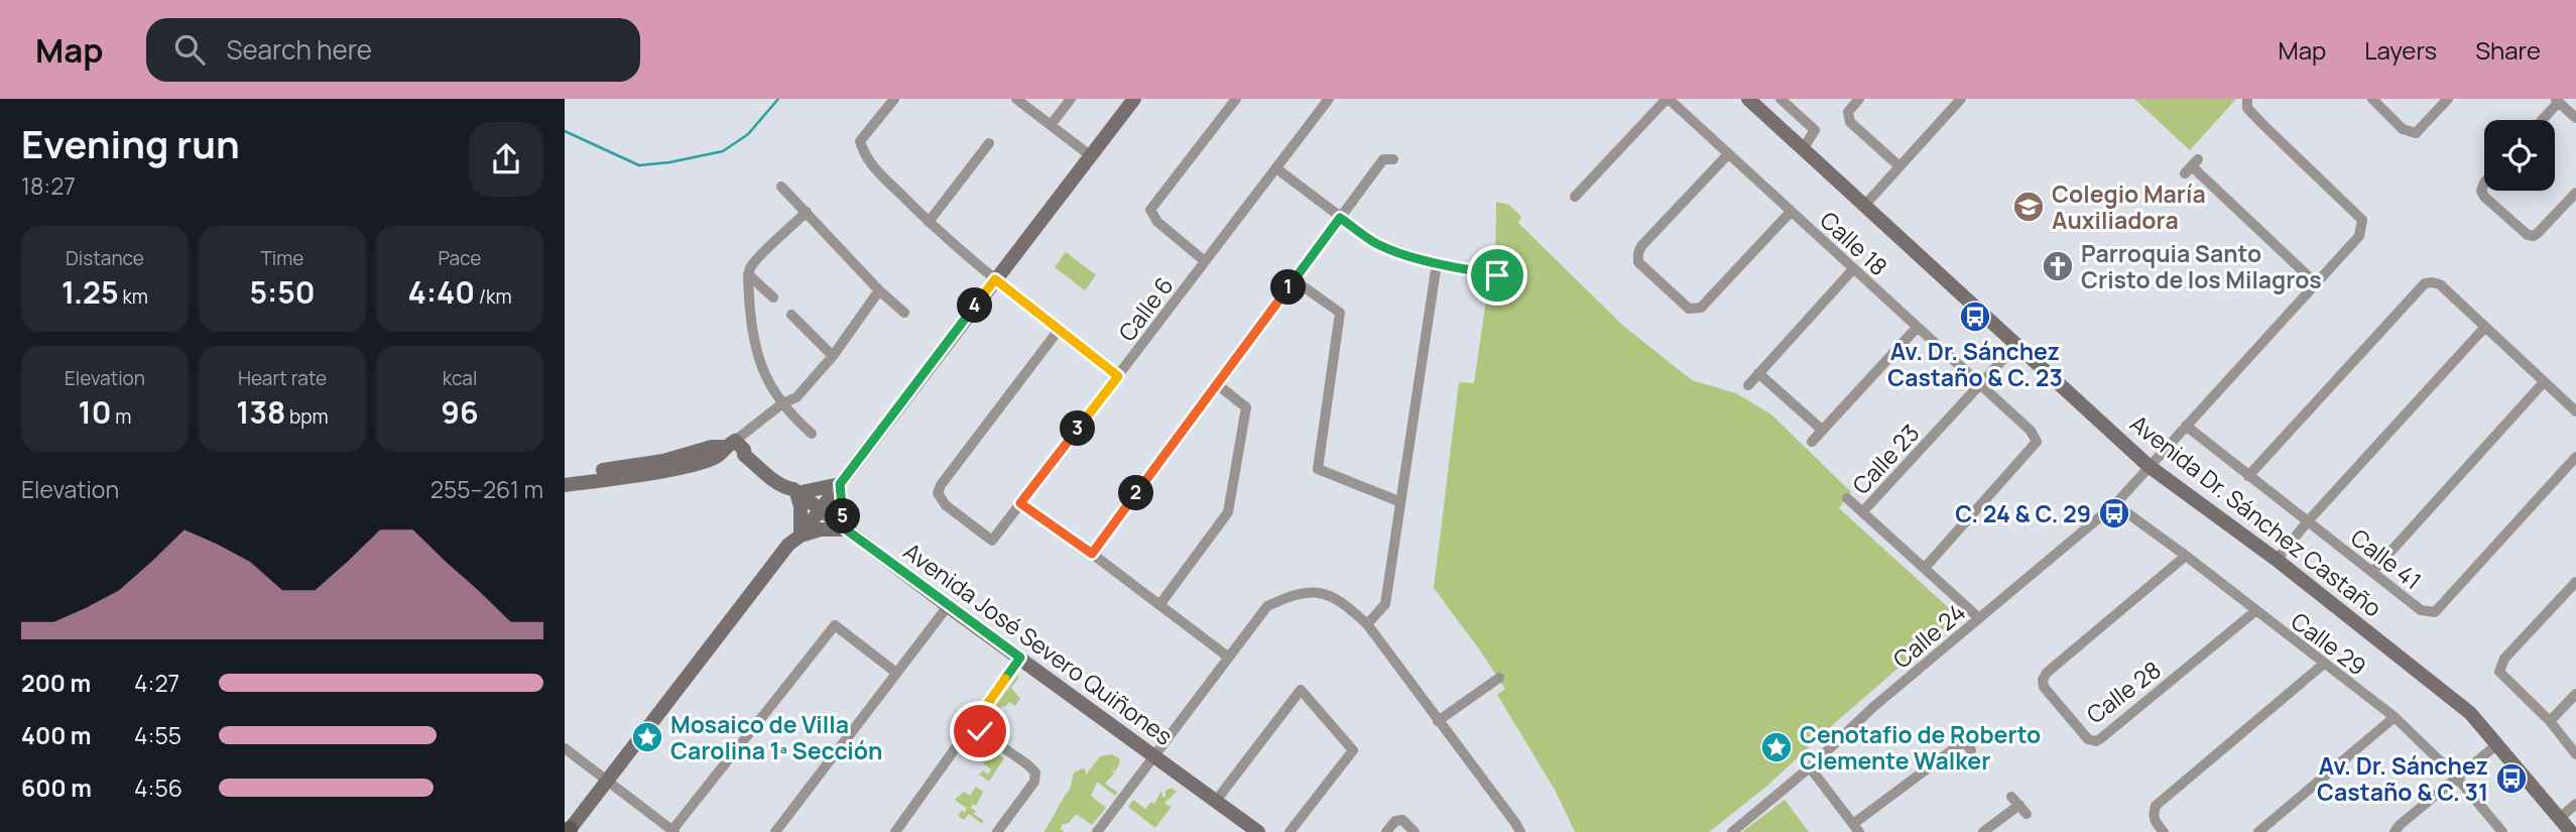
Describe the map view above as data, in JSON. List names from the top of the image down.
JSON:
{
  "streets": {
    "street": [
      "Calle 18",
      "Calle 6",
      "Calle 23",
      "Avenida Dr. Sánchez Castaño",
      "Calle 41",
      "Calle 24",
      "Avenida José Severo Quiñones",
      "Calle 29",
      "Calle 28"
    ]
  },
  "crossings": [
    ["Calle 18", "Calle 23"],
    ["Calle 23", "Avenida Dr. Sánchez Castaño"],
    ["Calle 23", "Calle 24"],
    ["Avenida Dr. Sánchez Castaño", "Calle 24"],
    ["Calle 41", "Calle 24"],
    ["Calle 24", "Calle 29"],
    ["Calle 29", "Calle 28"]
  ],
  "places": {
    "school or university": ["Colegio María Auxiliadora"],
    "church": ["Parroquia Santo Cristo de los Milagros"],
    "bus stop": ["Av. Dr. Sánchez Castaño & C. 23", "C. 24 & C. 29", "Av. Dr. Sánchez Castaño & C. 31"],
    "place": ["Mosaico de Villa Carolina 1ª Sección", "Cenotafio de Roberto Clemente Walker"]
  },
  "page": {
    "header": "Map",
    "search": "Search here",
    "nav": ["Map", "Layers", "Share"],
    "heading": ["Evening run", "18:27"],
    "stats": [
      ["Distance", "1.25 km"],
      ["Time", "5:50"],
      ["Pace", "4:40 /km"],
      ["Elevation", "10 m"],
      ["Heart rate", "138 bpm"],
      ["kcal", "96"]
    ],
    "pins": [
      "1",
      "4",
      "3",
      "2",
      "5"
    ],
    "chart": ["Elevation", "255–261 m"],
    "list": [
      {
        "name": "200 m",
        "note": "4:27"
      },
      {
        "name": "400 m",
        "note": "4:55"
      },
      {
        "name": "600 m",
        "note": "4:56"
      }
    ]
  }
}
